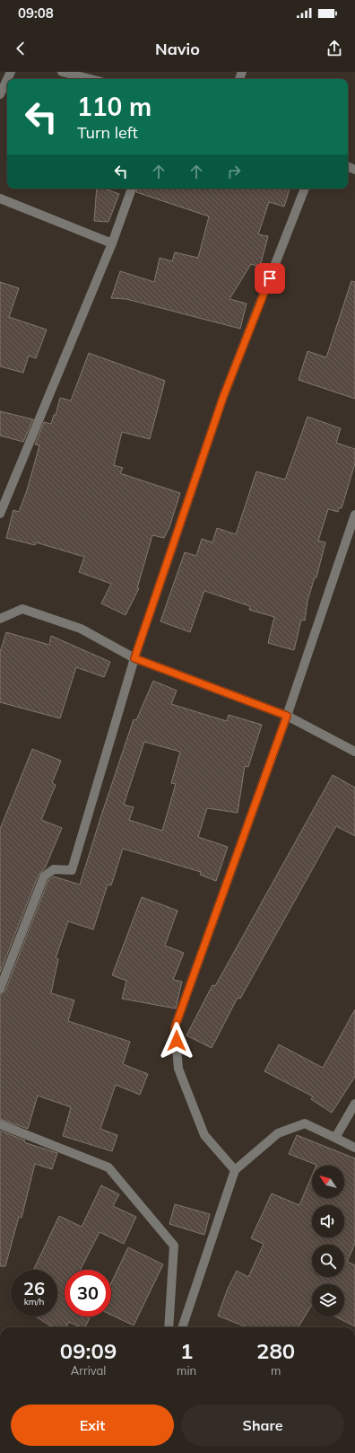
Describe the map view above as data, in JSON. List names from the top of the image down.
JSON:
{
  "north": "top left",
  "page": {
    "status": "09:08",
    "header": "Navio",
    "turn": ["110 m", "Turn left"],
    "speed": "26 km/h",
    "limit": "30",
    "eta": [
      "09:09",
      "Arrival",
      "1",
      "min",
      "280",
      "m"
    ],
    "buttons": ["Exit", "Share"]
  }
}
